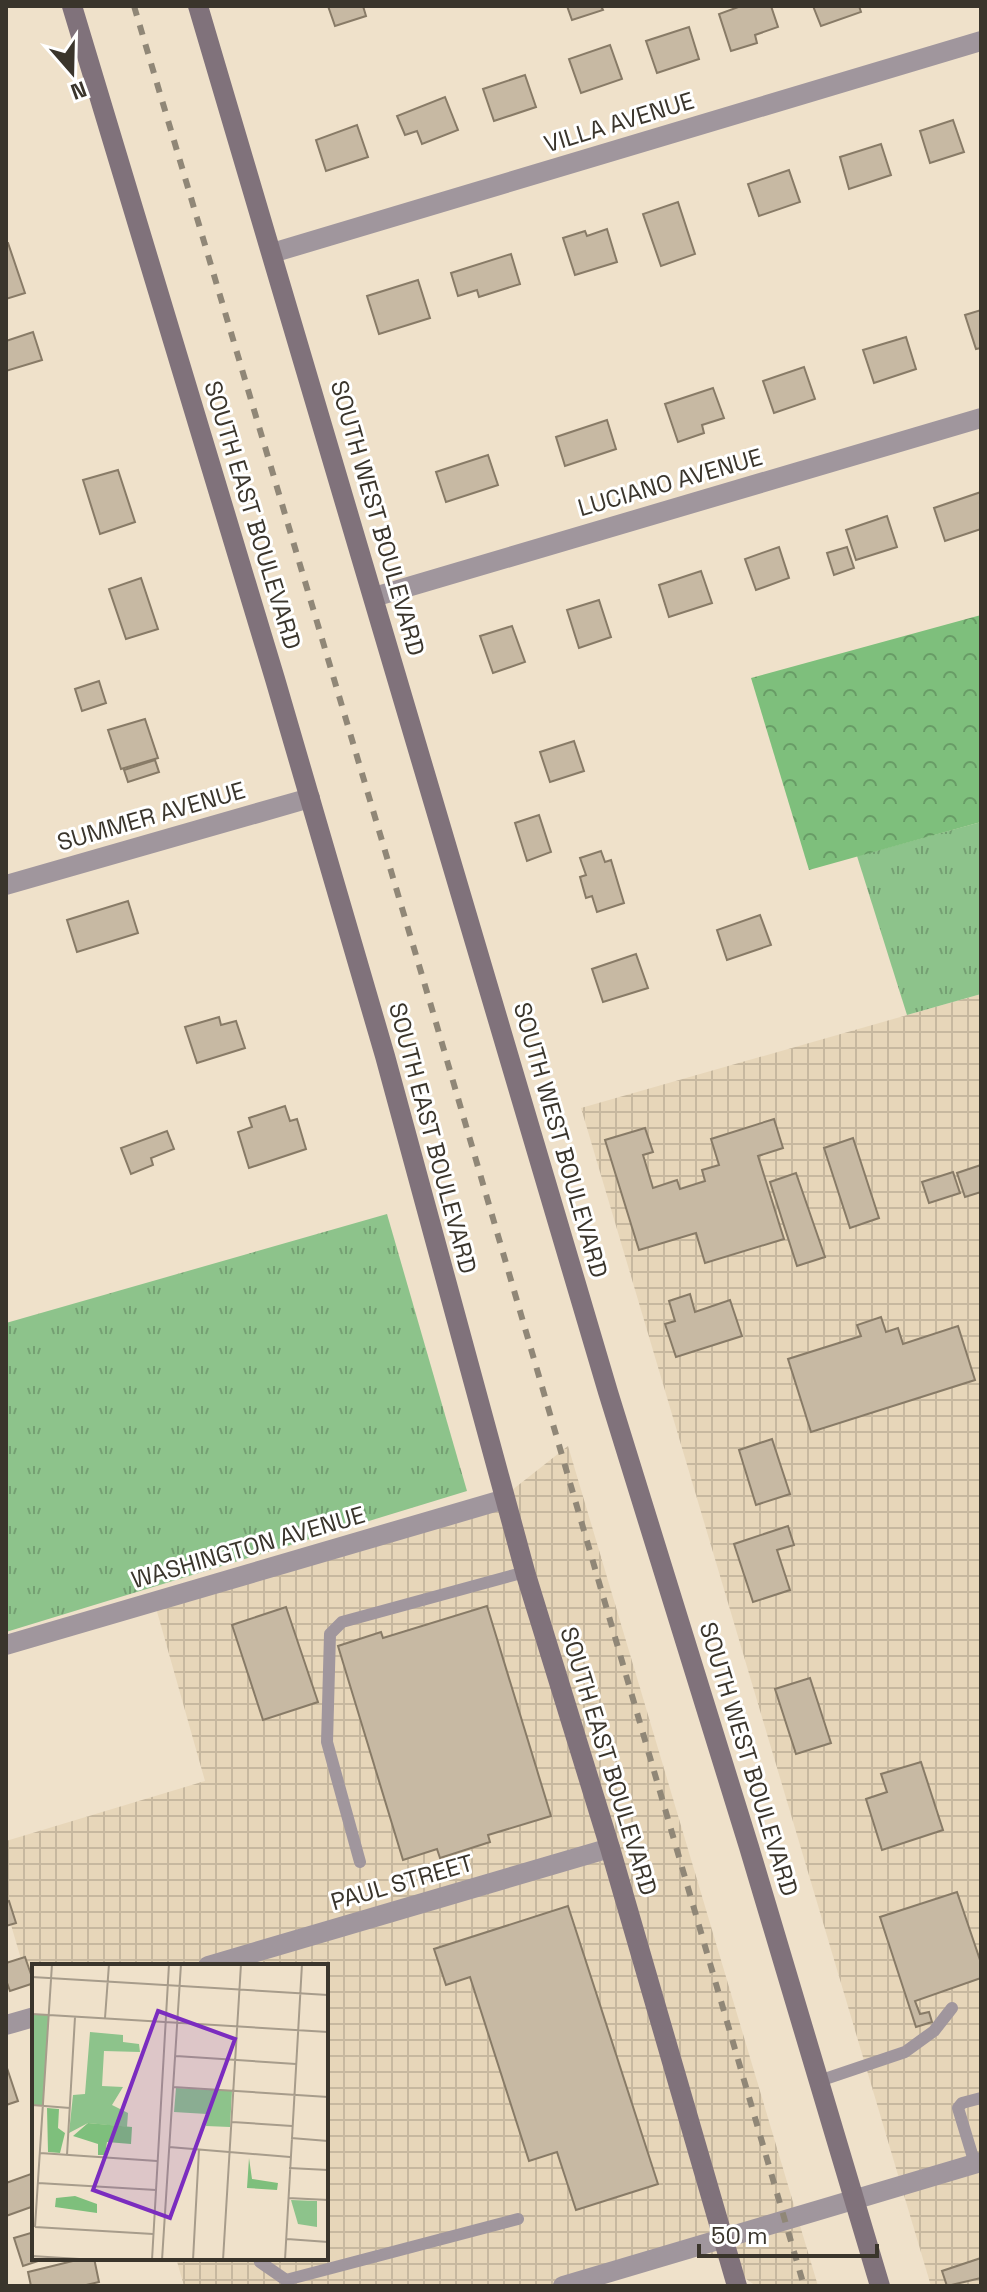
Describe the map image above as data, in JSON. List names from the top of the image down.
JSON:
{
  "streets": {
    "main road": ["SOUTH EAST BOULEVARD", "SOUTH WEST BOULEVARD"],
    "street": [
      "VILLA AVENUE",
      "LUCIANO AVENUE",
      "SUMMER AVENUE",
      "WASHINGTON AVENUE",
      "PAUL STREET"
    ]
  },
  "crossings": [
    ["VILLA AVENUE", "SOUTH WEST BOULEVARD"],
    ["LUCIANO AVENUE", "SOUTH WEST BOULEVARD"],
    ["SOUTH EAST BOULEVARD", "SUMMER AVENUE"],
    ["SOUTH EAST BOULEVARD", "WASHINGTON AVENUE"],
    ["SOUTH EAST BOULEVARD", "PAUL STREET"]
  ],
  "scale_bar": "50 m",
  "north": "bottom"
}
